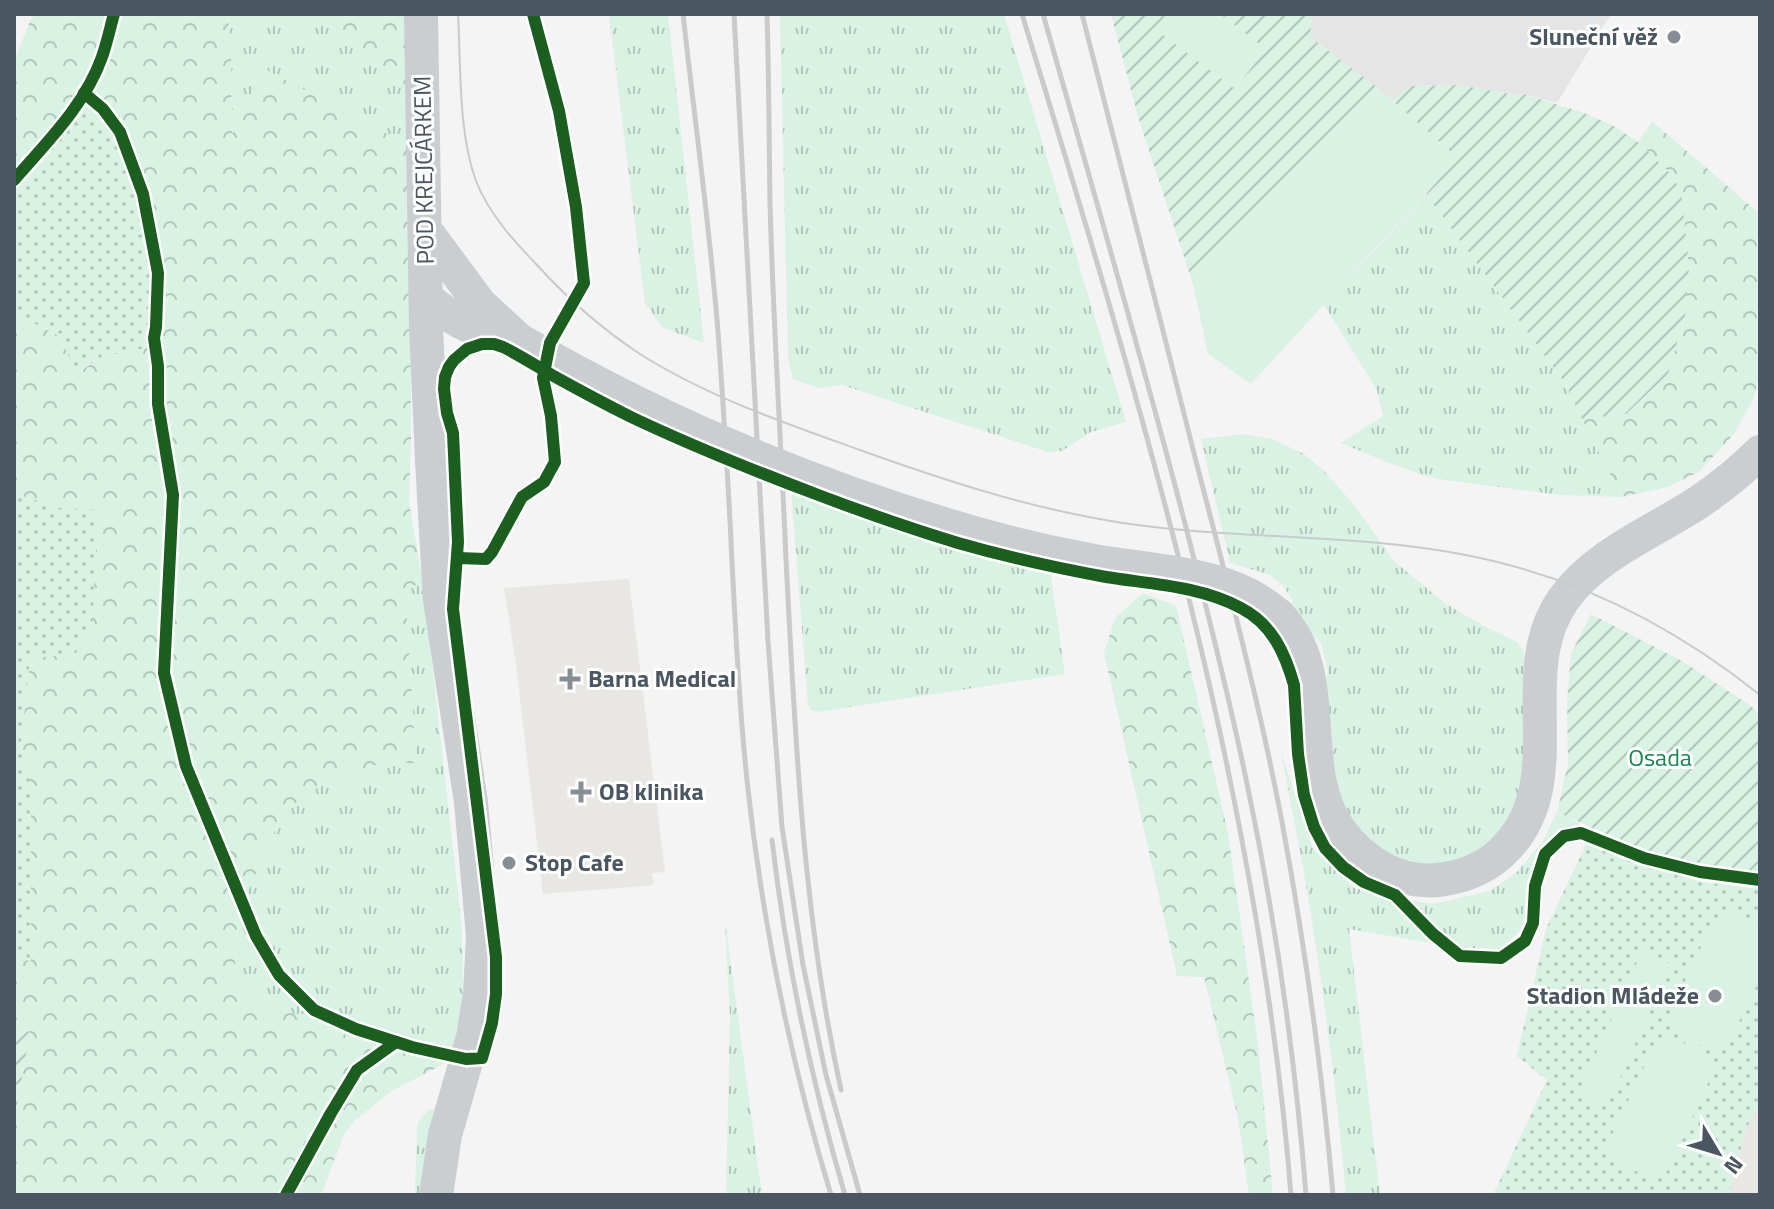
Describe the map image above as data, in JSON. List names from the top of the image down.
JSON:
{
  "streets": {
    "main road": ["POD KREJCÁRKEM"]
  },
  "parks": ["Osada"],
  "places": {
    "other": ["Sluneční věž", "Stop Cafe", "Stadion Mládeže"],
    "health": ["Barna Medical", "OB klinika"]
  },
  "north": "bottom right"
}
